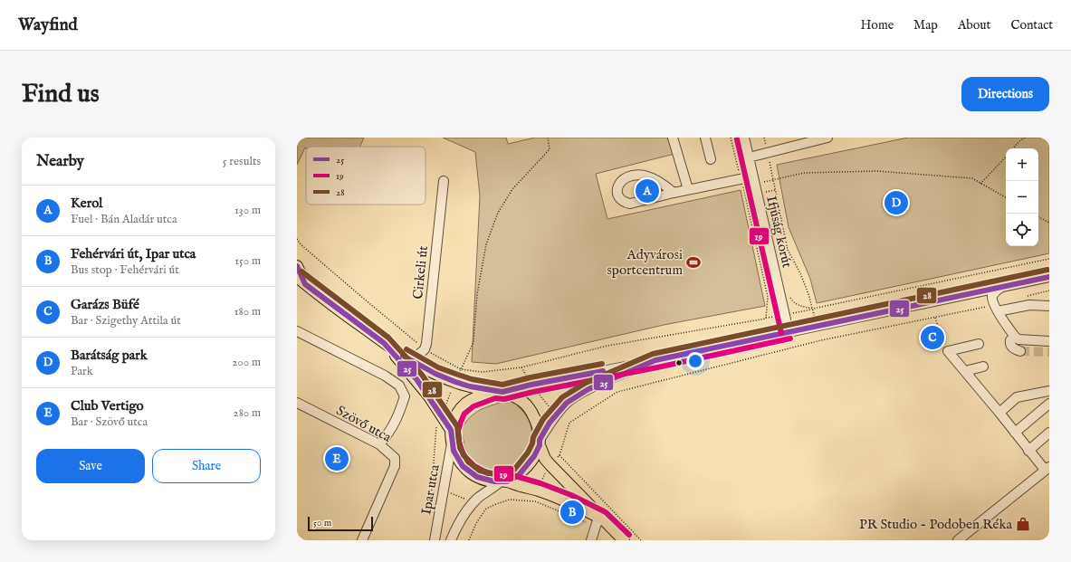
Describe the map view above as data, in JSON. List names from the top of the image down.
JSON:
{
  "streets": {
    "street": [
      "Ifjúság körút",
      "Cirkeli út",
      "Szövő utca",
      "Ipar utca"
    ]
  },
  "places": {
    "sports": ["Adyvárosi sportcentrum"],
    "shop": ["PR Studio - Podoben Réka"]
  },
  "lines": ["transit line 19", "transit line 25", "transit line 28"],
  "legend": ["25", "19", "28"],
  "scale_bar": "50 m",
  "page": {
    "header": "Wayfind",
    "nav": [
      "Home",
      "Map",
      "About",
      "Contact"
    ],
    "buttons": [
      "Directions",
      ["Save", "Share"]
    ],
    "title": "Find us",
    "heading": ["Nearby", "5 results"],
    "map_buttons": ["+", "−"],
    "pins": [
      "A",
      "D",
      "C",
      "E",
      "B"
    ],
    "list": [
      {
        "mark": "A",
        "name": "Kerol",
        "note": "Fuel · Bán Aladár utca",
        "value": "130 m"
      },
      {
        "mark": "B",
        "name": "Fehérvári út, Ipar utca",
        "note": "Bus stop · Fehérvári út",
        "value": "150 m"
      },
      {
        "mark": "C",
        "name": "Garázs Büfé",
        "note": "Bar · Szigethy Attila út",
        "value": "180 m"
      },
      {
        "mark": "D",
        "name": "Barátság park",
        "note": "Park",
        "value": "200 m"
      },
      {
        "mark": "E",
        "name": "Club Vertigo",
        "note": "Bar · Szövő utca",
        "value": "280 m"
      }
    ],
    "scale": "50 m"
  }
}
